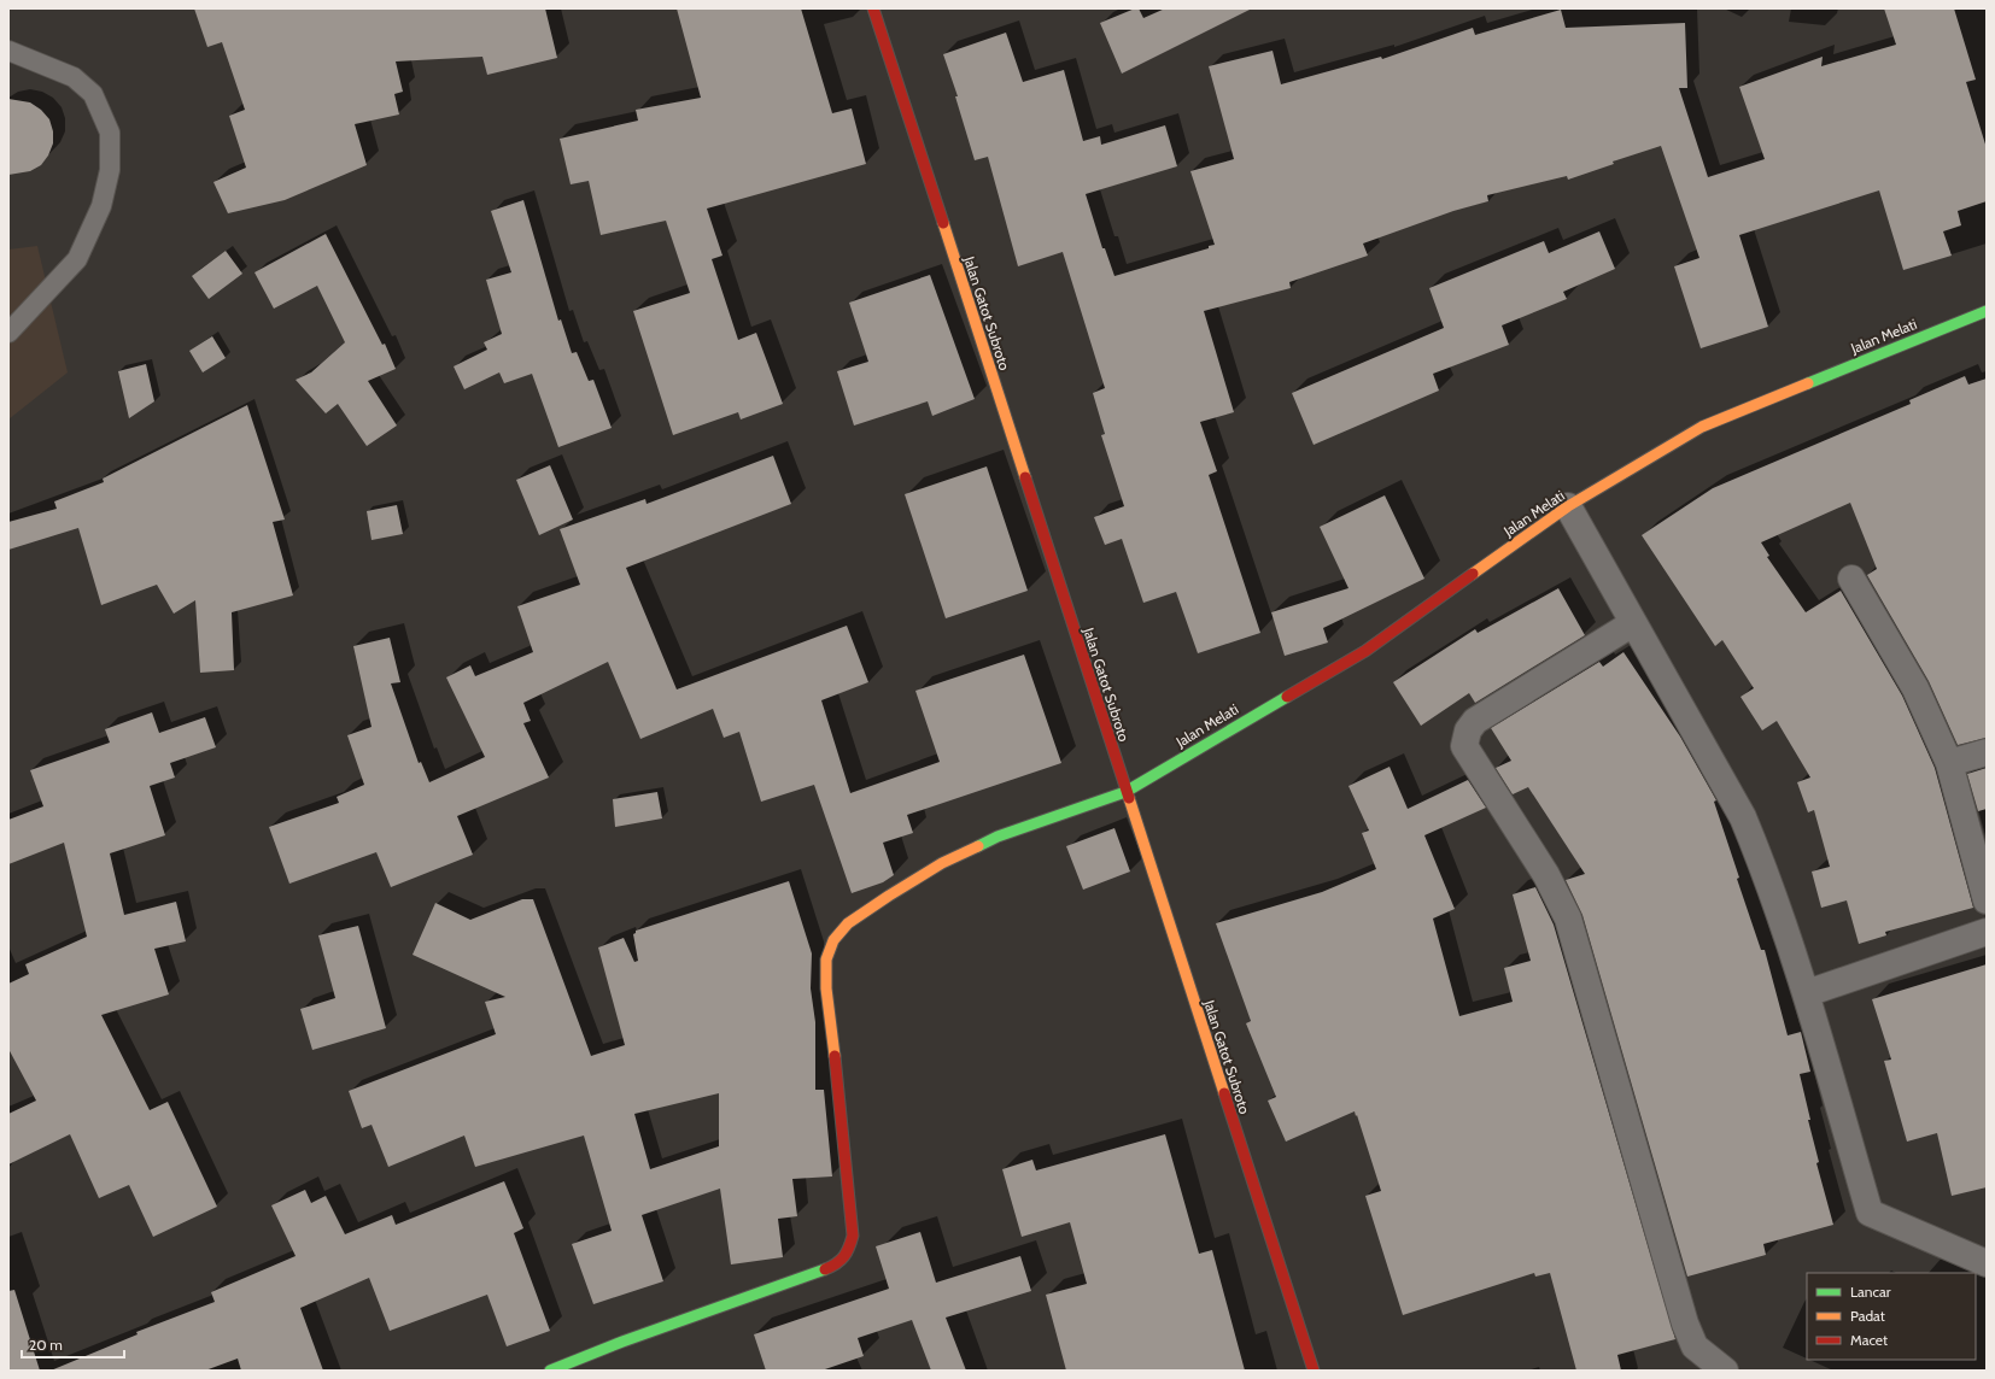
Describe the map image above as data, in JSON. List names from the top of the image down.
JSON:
{
  "streets": {
    "main road": ["Jalan Gatot Subroto", "Jalan Melati"]
  },
  "crossings": [
    ["Jalan Gatot Subroto", "Jalan Melati"]
  ],
  "legend": ["Lancar", "Padat", "Macet"],
  "scale_bar": "20 m"
}
